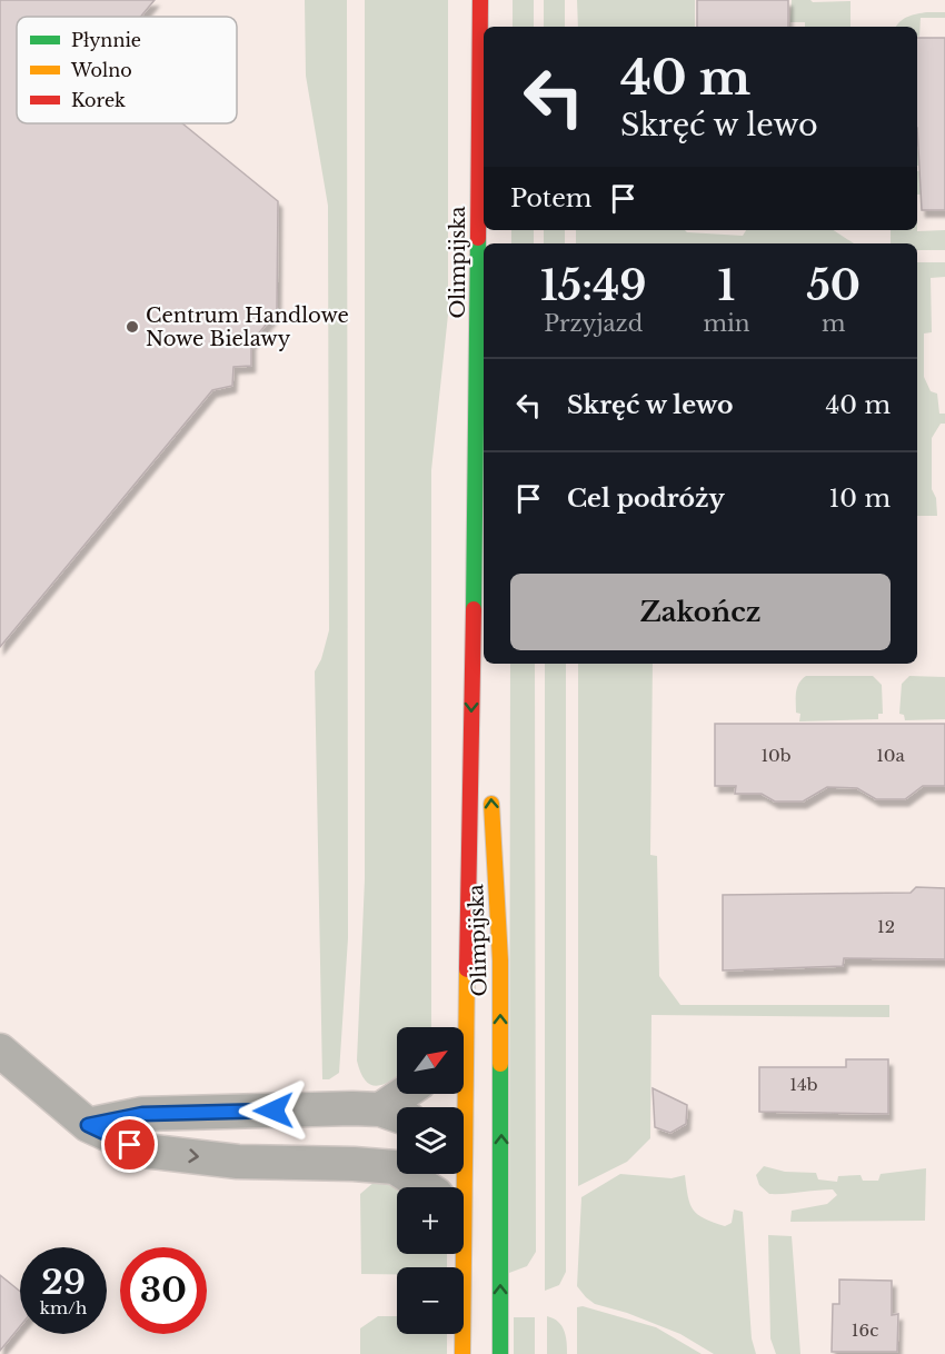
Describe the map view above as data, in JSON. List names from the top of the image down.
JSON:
{
  "streets": {
    "main road": ["Olimpijska"]
  },
  "places": ["Centrum Handlowe Nowe Bielawy"],
  "house_numbers": [
    "10b",
    "10a",
    "12",
    "14b",
    "16c"
  ],
  "legend": ["Płynnie", "Wolno", "Korek"],
  "north": "top right",
  "page": {
    "turn": ["40 m", "Skręć w lewo"],
    "then": "Potem",
    "eta": [
      "15:49",
      "Przyjazd",
      "1",
      "min",
      "50",
      "m"
    ],
    "list": [
      {
        "name": "Skręć w lewo",
        "value": "40 m"
      },
      {
        "name": "Cel podróży",
        "value": "10 m"
      }
    ],
    "buttons": "Zakończ",
    "map_buttons": ["+", "−"],
    "speed": "29 km/h",
    "limit": "30"
  }
}
